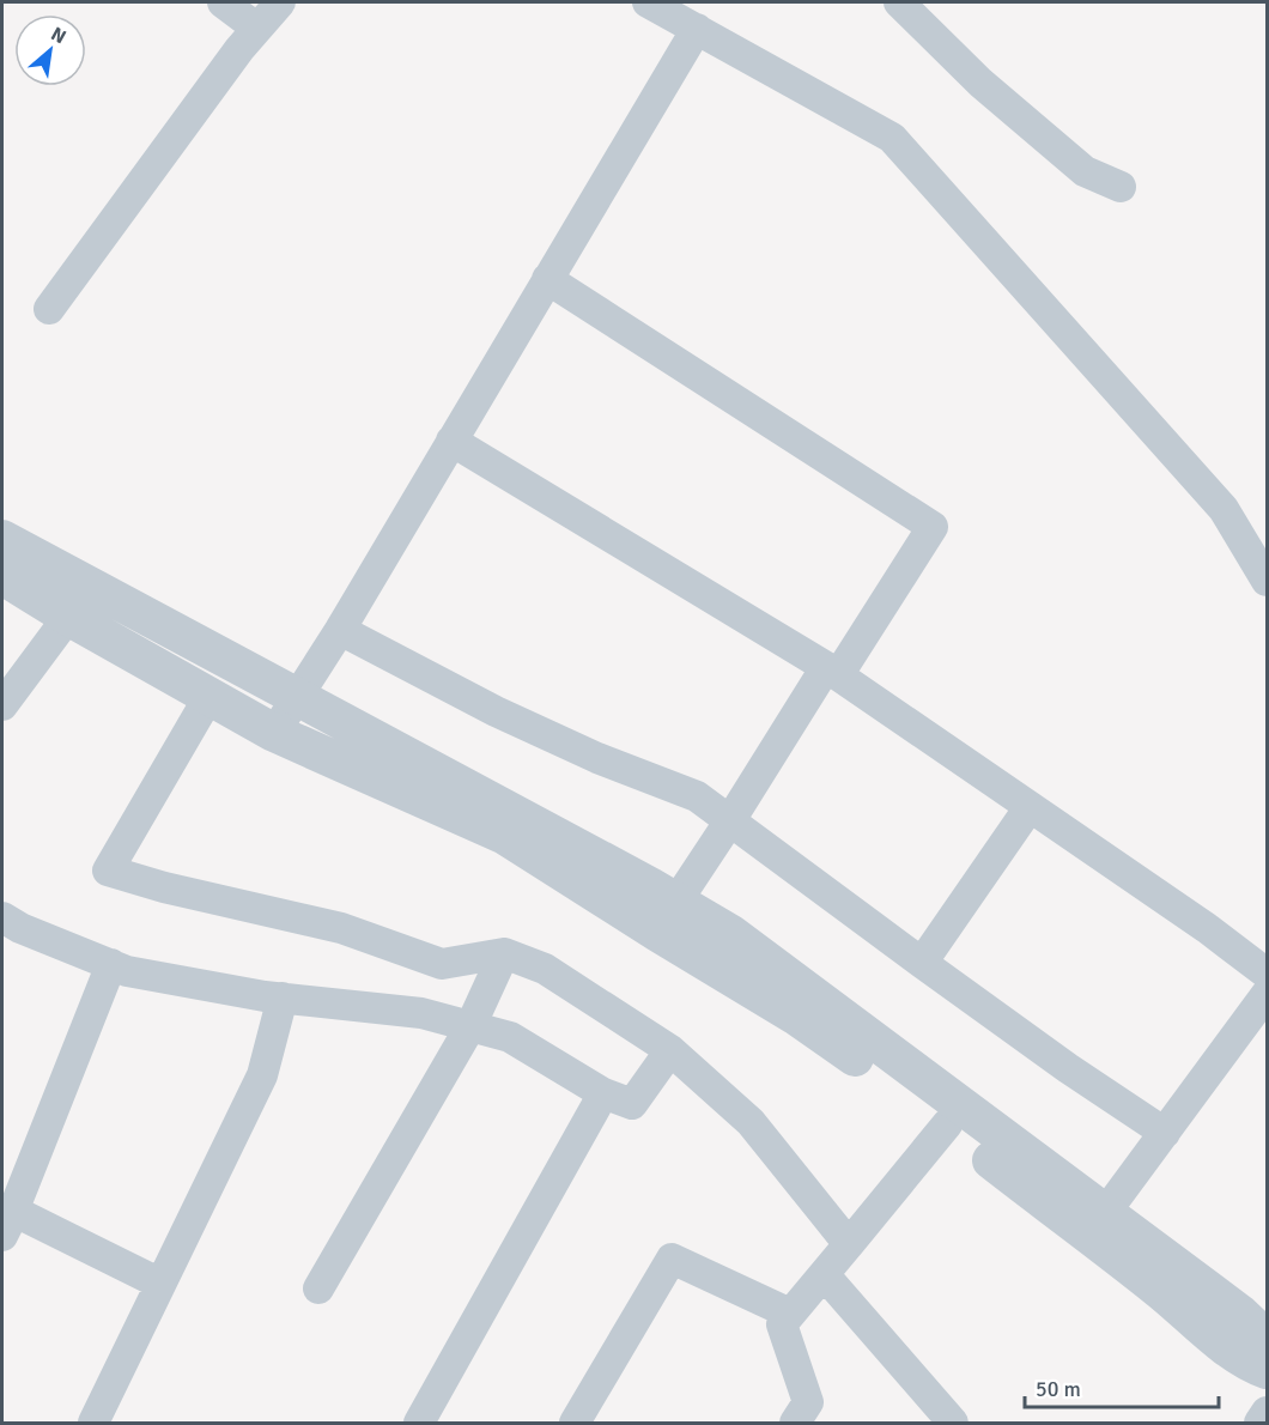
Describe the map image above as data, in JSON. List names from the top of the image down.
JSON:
{
  "scale_bar": "50 m",
  "north": "top right"
}
